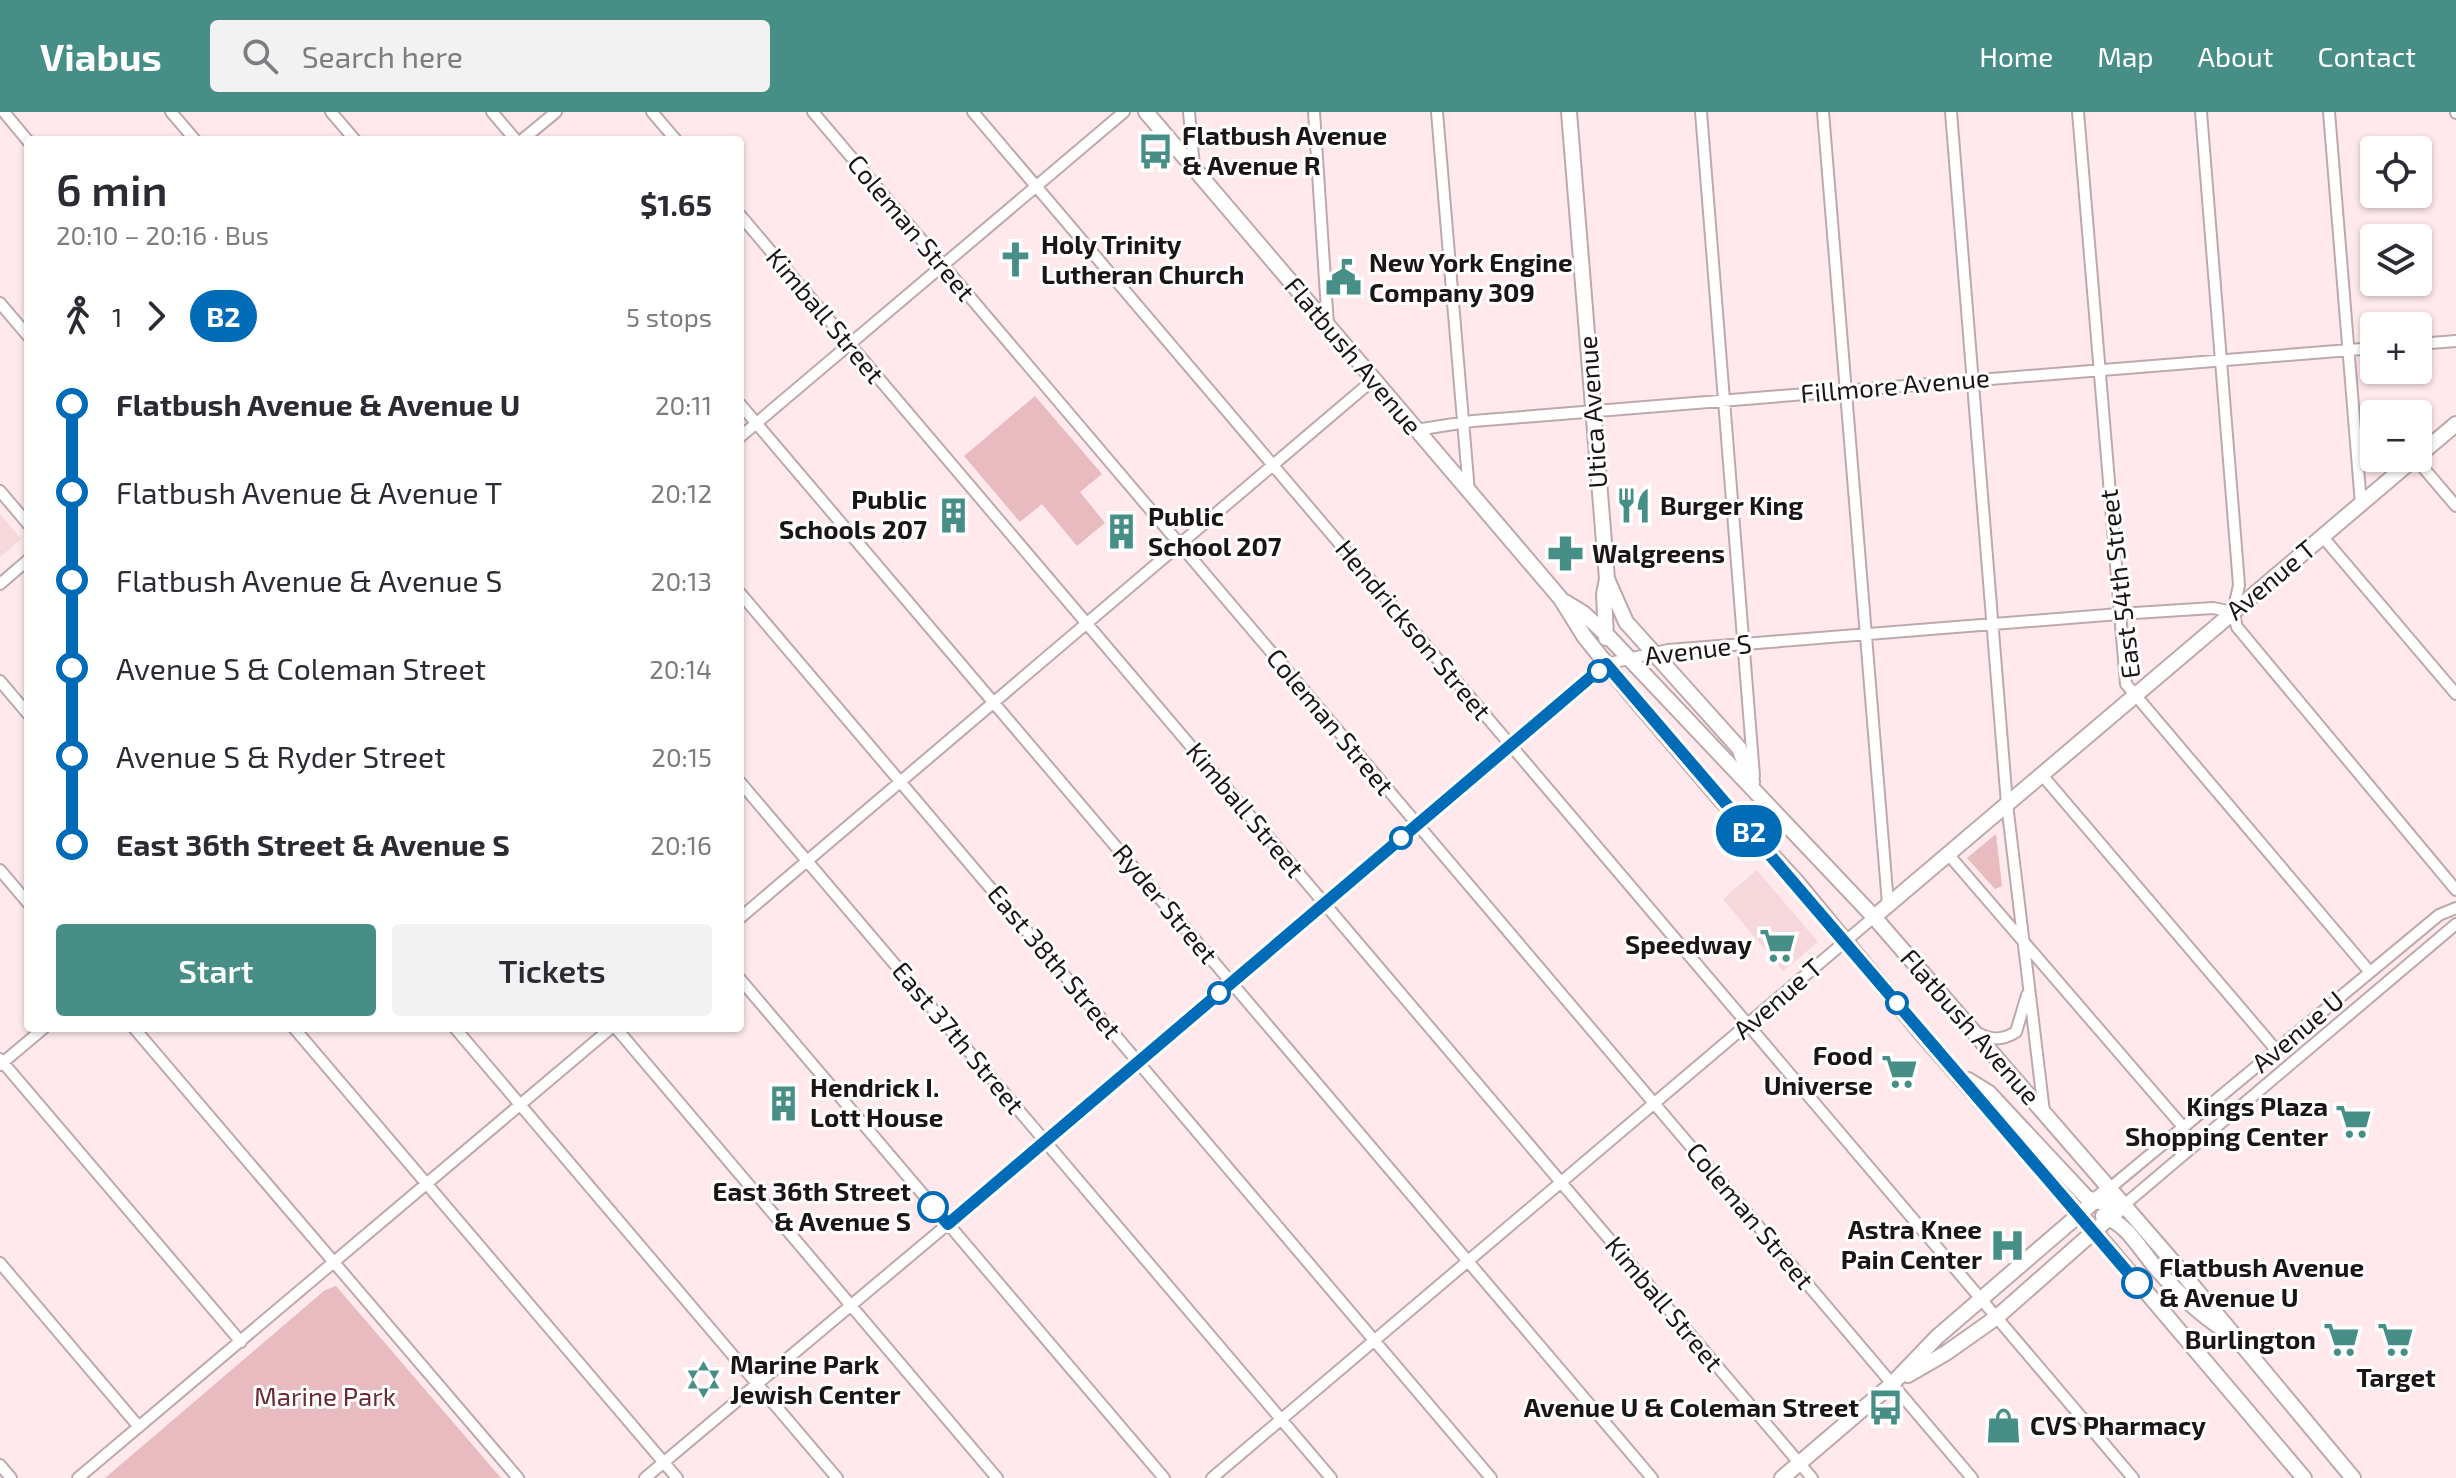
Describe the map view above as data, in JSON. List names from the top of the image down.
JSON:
{
  "streets": {
    "main road": [
      "Flatbush Avenue",
      "Utica Avenue",
      "Avenue T",
      "Avenue U"
    ],
    "street": [
      "Coleman Street",
      "Kimball Street",
      "Fillmore Avenue",
      "East 54th Street",
      "Hendrickson Street",
      "Avenue S",
      "Ryder Street",
      "East 38th Street",
      "East 37th Street"
    ]
  },
  "crossings": [
    ["Coleman Street", "Avenue T"],
    ["Coleman Street", "Avenue S"],
    ["Coleman Street", "Avenue U"],
    ["Kimball Street", "Avenue T"],
    ["Kimball Street", "Avenue S"],
    ["Kimball Street", "Avenue U"],
    ["Flatbush Avenue", "Fillmore Avenue"],
    ["Flatbush Avenue", "Utica Avenue"],
    ["Flatbush Avenue", "Avenue T"],
    ["Flatbush Avenue", "Avenue S"],
    ["Flatbush Avenue", "Avenue U"],
    ["Fillmore Avenue", "Utica Avenue"],
    ["Fillmore Avenue", "East 54th Street"],
    ["Utica Avenue", "Avenue S"],
    ["Avenue T", "East 54th Street"],
    ["Avenue T", "Hendrickson Street"],
    ["Avenue T", "Avenue S"],
    ["Avenue T", "Ryder Street"],
    ["Avenue T", "East 38th Street"],
    ["Avenue T", "East 37th Street"],
    ["East 54th Street", "Avenue S"],
    ["East 54th Street", "Avenue U"],
    ["Hendrickson Street", "Avenue S"],
    ["Hendrickson Street", "Avenue U"],
    ["Avenue S", "Ryder Street"],
    ["Avenue S", "East 38th Street"],
    ["Avenue S", "East 37th Street"]
  ],
  "parks": ["Marine Park"],
  "places": {
    "bus stop": ["Flatbush Avenue & Avenue R", "Avenue U & Coleman Street"],
    "church": ["Holy Trinity Lutheran Church"],
    "public building": ["New York Engine Company 309"],
    "restaurant": ["Burger King"],
    "building": ["Public Schools 207", "Public School 207", "Hendrick I. Lott House"],
    "pharmacy": ["Walgreens"],
    "supermarket": [
      "Speedway",
      "Food Universe",
      "Kings Plaza Shopping Center",
      "Target",
      "Burlington"
    ],
    "other": ["East 36th Street & Avenue S", "Flatbush Avenue & Avenue U"],
    "hospital": ["Astra Knee Pain Center"],
    "synagogue": ["Marine Park Jewish Center"],
    "shop": ["CVS Pharmacy"]
  },
  "lines": ["bus line B2"],
  "page": {
    "header": "Viabus",
    "search": "Search here",
    "nav": [
      "Home",
      "Map",
      "About",
      "Contact"
    ],
    "on_map": "B2",
    "map_buttons": ["+", "−"],
    "heading": ["6 min", "20:10 – 20:16 · Bus", "$1.65"],
    "legs": ["1", "B2", "5 stops"],
    "list": [
      {
        "name": "Flatbush Avenue & Avenue U",
        "value": "20:11"
      },
      {
        "name": "Flatbush Avenue & Avenue T",
        "value": "20:12"
      },
      {
        "name": "Flatbush Avenue & Avenue S",
        "value": "20:13"
      },
      {
        "name": "Avenue S & Coleman Street",
        "value": "20:14"
      },
      {
        "name": "Avenue S & Ryder Street",
        "value": "20:15"
      },
      {
        "name": "East 36th Street & Avenue S",
        "value": "20:16"
      }
    ],
    "buttons": ["Start", "Tickets"]
  }
}
